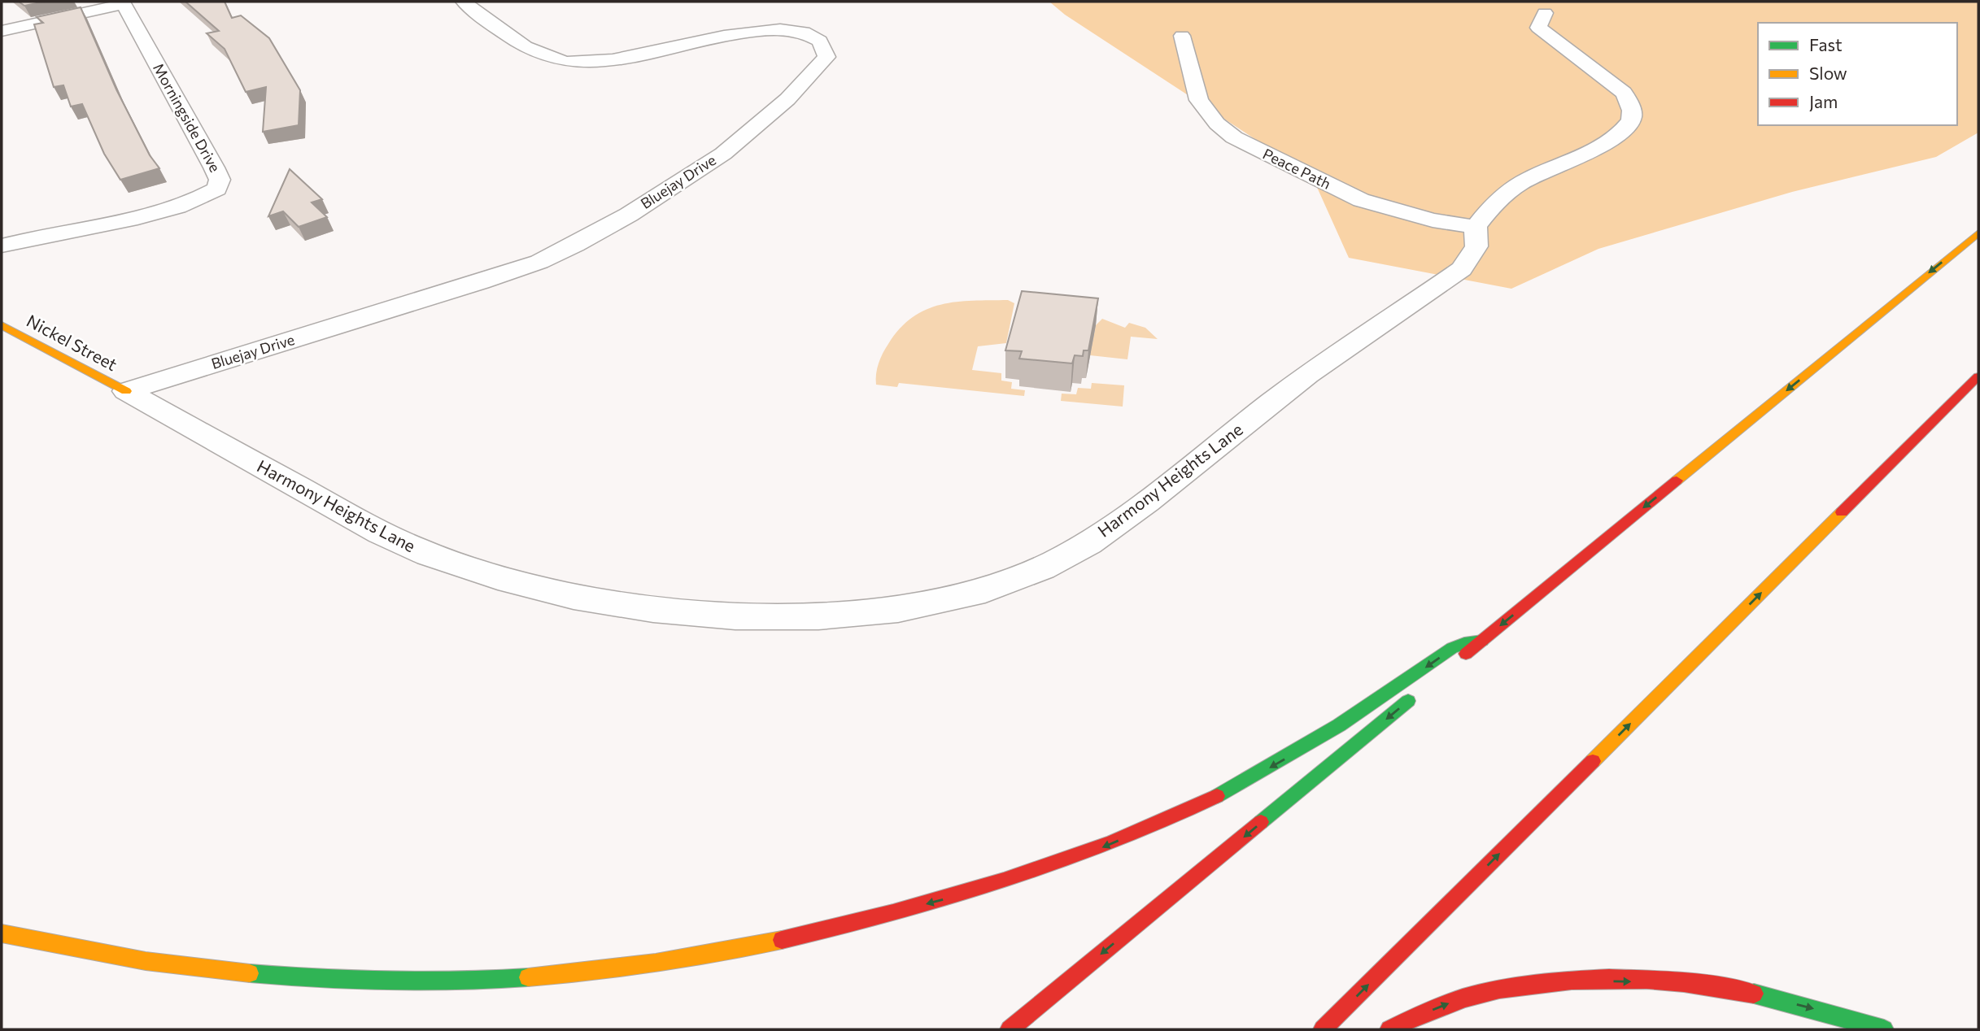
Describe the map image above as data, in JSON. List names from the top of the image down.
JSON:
{
  "streets": {
    "main road": ["Nickel Street"],
    "street": [
      "Morningside Drive",
      "Peace Path",
      "Bluejay Drive",
      "Harmony Heights Lane"
    ]
  },
  "crossings": [
    ["Peace Path", "Harmony Heights Lane"],
    ["Bluejay Drive", "Nickel Street"],
    ["Bluejay Drive", "Harmony Heights Lane"],
    ["Nickel Street", "Harmony Heights Lane"]
  ],
  "legend": ["Fast", "Slow", "Jam"]
}
